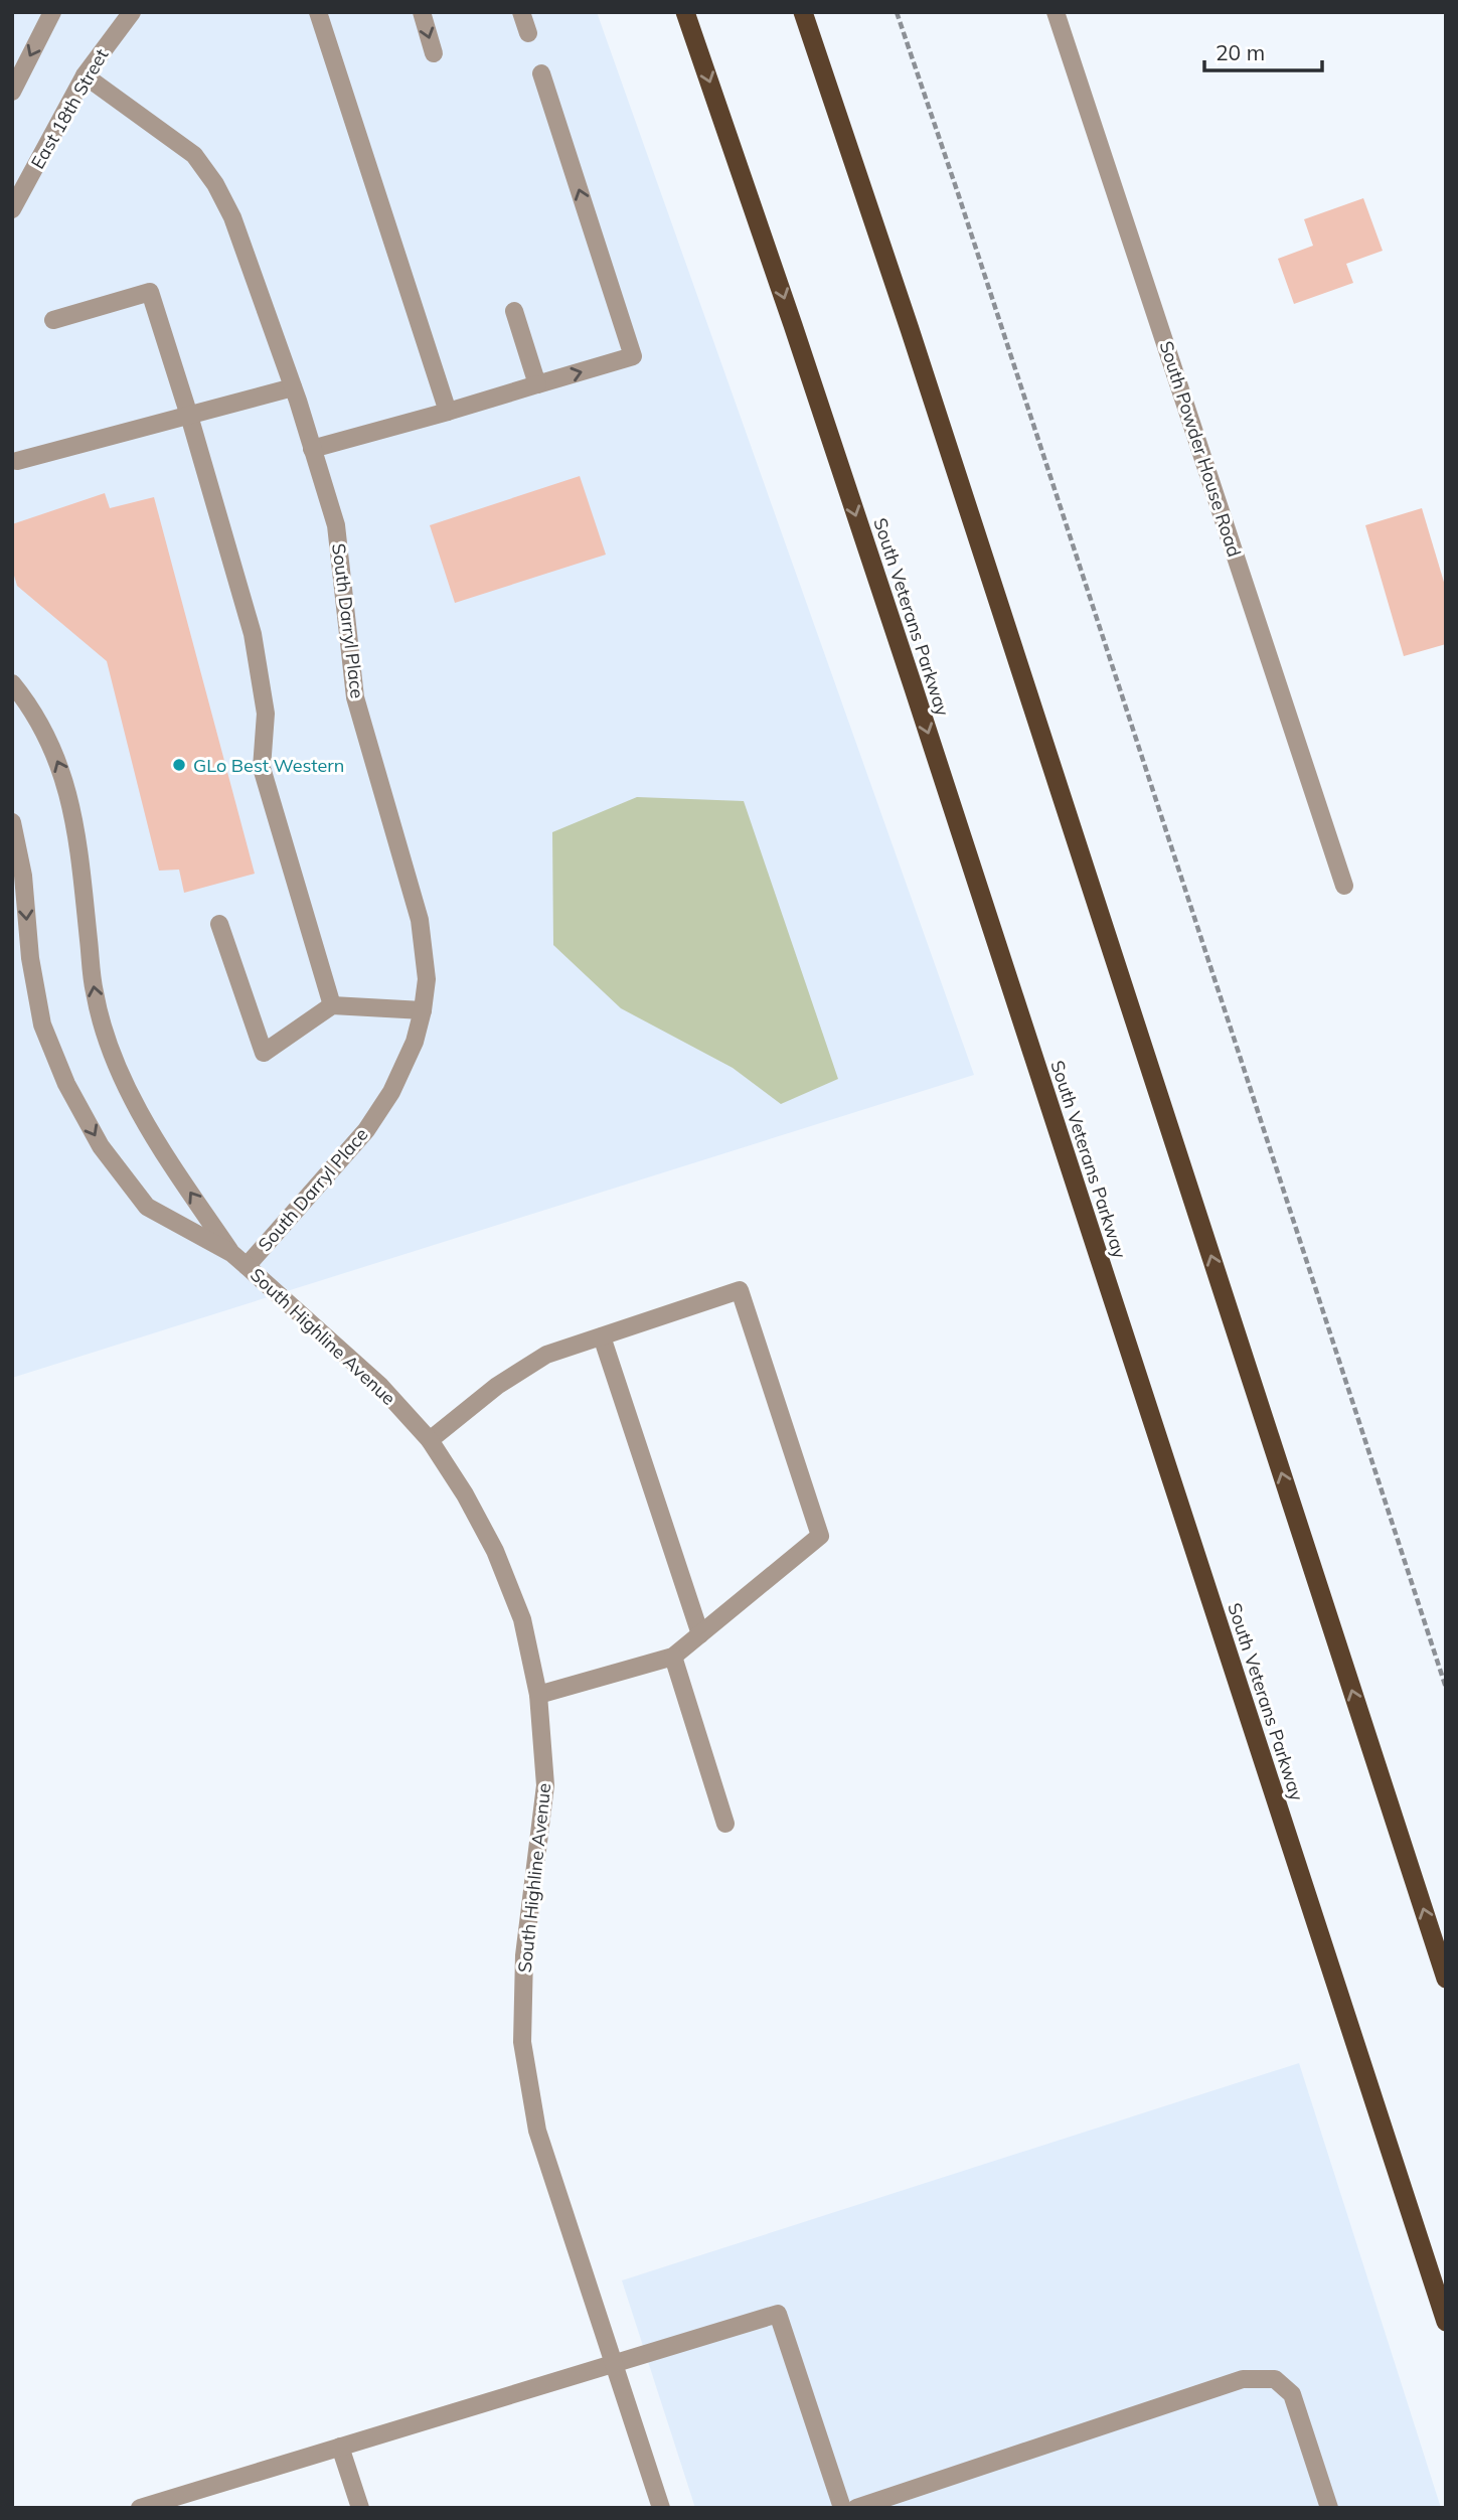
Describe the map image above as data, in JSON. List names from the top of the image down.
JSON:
{
  "streets": {
    "highway": ["South Veterans Parkway"],
    "street": [
      "East 18th Street",
      "South Powder House Road",
      "South Darryl Place",
      "South Highline Avenue"
    ]
  },
  "crossings": [
    ["East 18th Street", "South Darryl Place"],
    ["South Darryl Place", "South Highline Avenue"]
  ],
  "places": ["GLo Best Western"],
  "scale_bar": "20 m"
}
